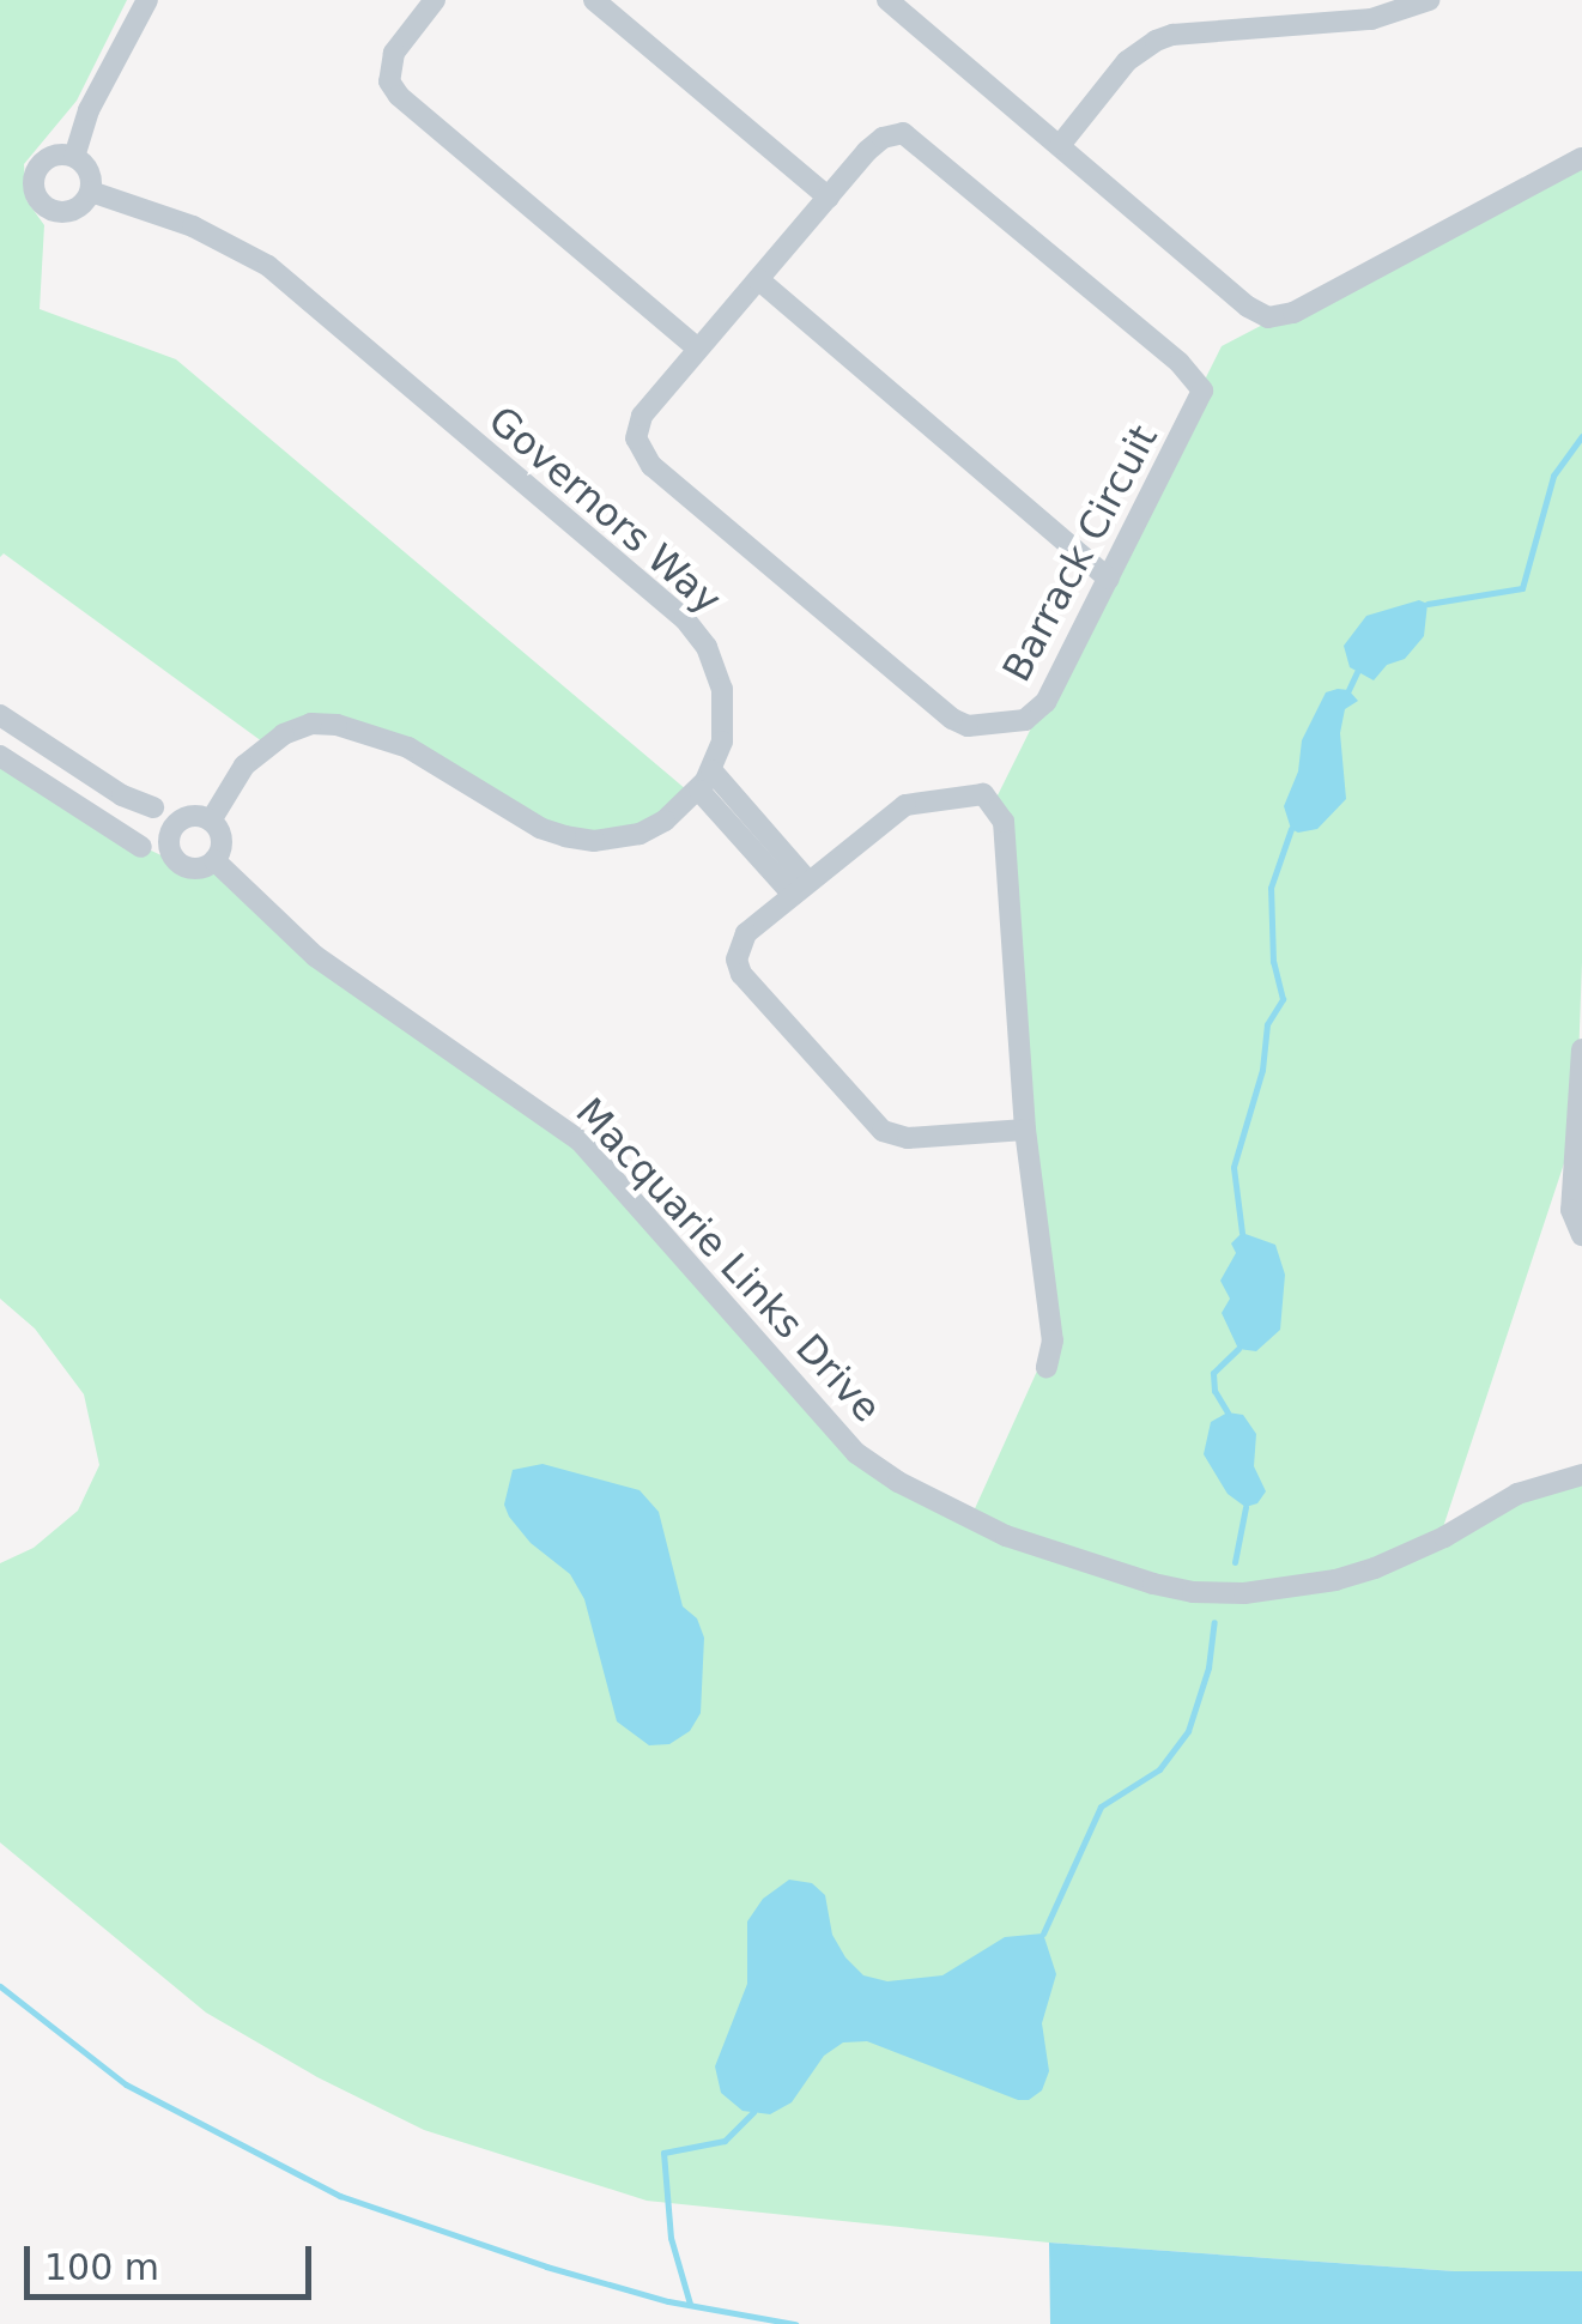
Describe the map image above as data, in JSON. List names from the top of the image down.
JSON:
{
  "streets": {
    "street": ["Governors Way", "Barrack Circuit", "Macquarie Links Drive"]
  },
  "scale_bar": "100 m"
}
